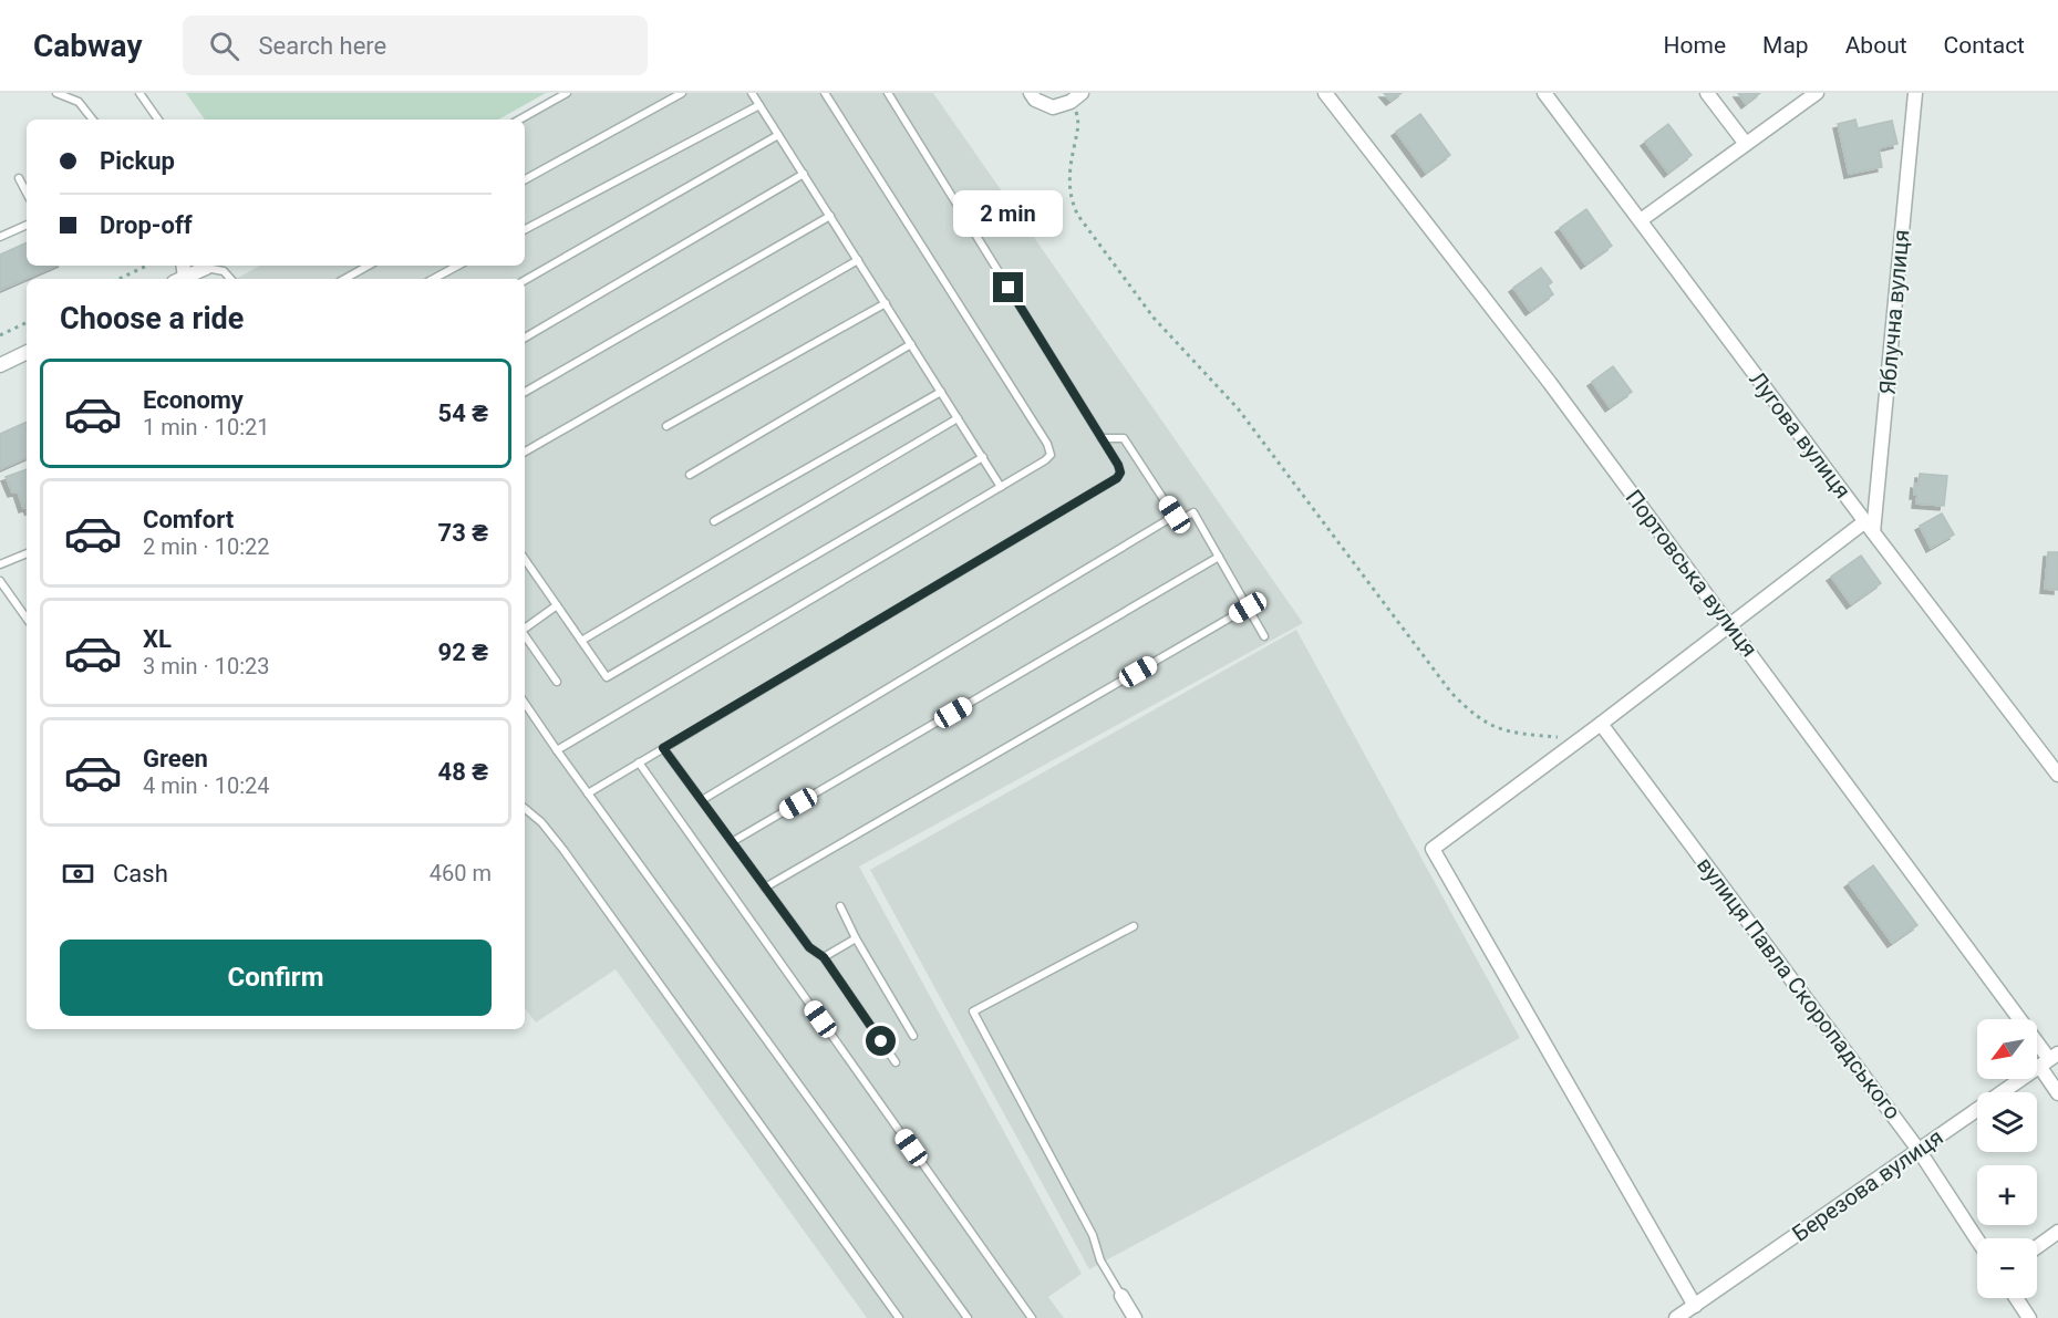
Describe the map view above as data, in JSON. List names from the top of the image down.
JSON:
{
  "streets": {
    "street": [
      "Яблучна вулиця",
      "Лугова вулиця",
      "Портовська вулиця",
      "вулиця Павла Скоропадського",
      "Березова вулиця"
    ]
  },
  "crossings": [
    ["Яблучна вулиця", "Лугова вулиця"],
    ["Портовська вулиця", "Березова вулиця"],
    ["вулиця Павла Скоропадського", "Березова вулиця"]
  ],
  "north": "bottom left",
  "page": {
    "header": "Cabway",
    "search": "Search here",
    "nav": [
      "Home",
      "Map",
      "About",
      "Contact"
    ],
    "banner": ["Pickup", "Drop-off"],
    "bubble": "2 min",
    "heading": "Choose a ride",
    "list": [
      {
        "name": "Economy",
        "note": "1 min · 10:21",
        "value": "54 ₴"
      },
      {
        "name": "Comfort",
        "note": "2 min · 10:22",
        "value": "73 ₴"
      },
      {
        "name": "XL",
        "note": "3 min · 10:23",
        "value": "92 ₴"
      },
      {
        "name": "Green",
        "note": "4 min · 10:24",
        "value": "48 ₴"
      }
    ],
    "pay": ["Cash", "460 m"],
    "buttons": "Confirm",
    "map_buttons": ["+", "−"]
  }
}
